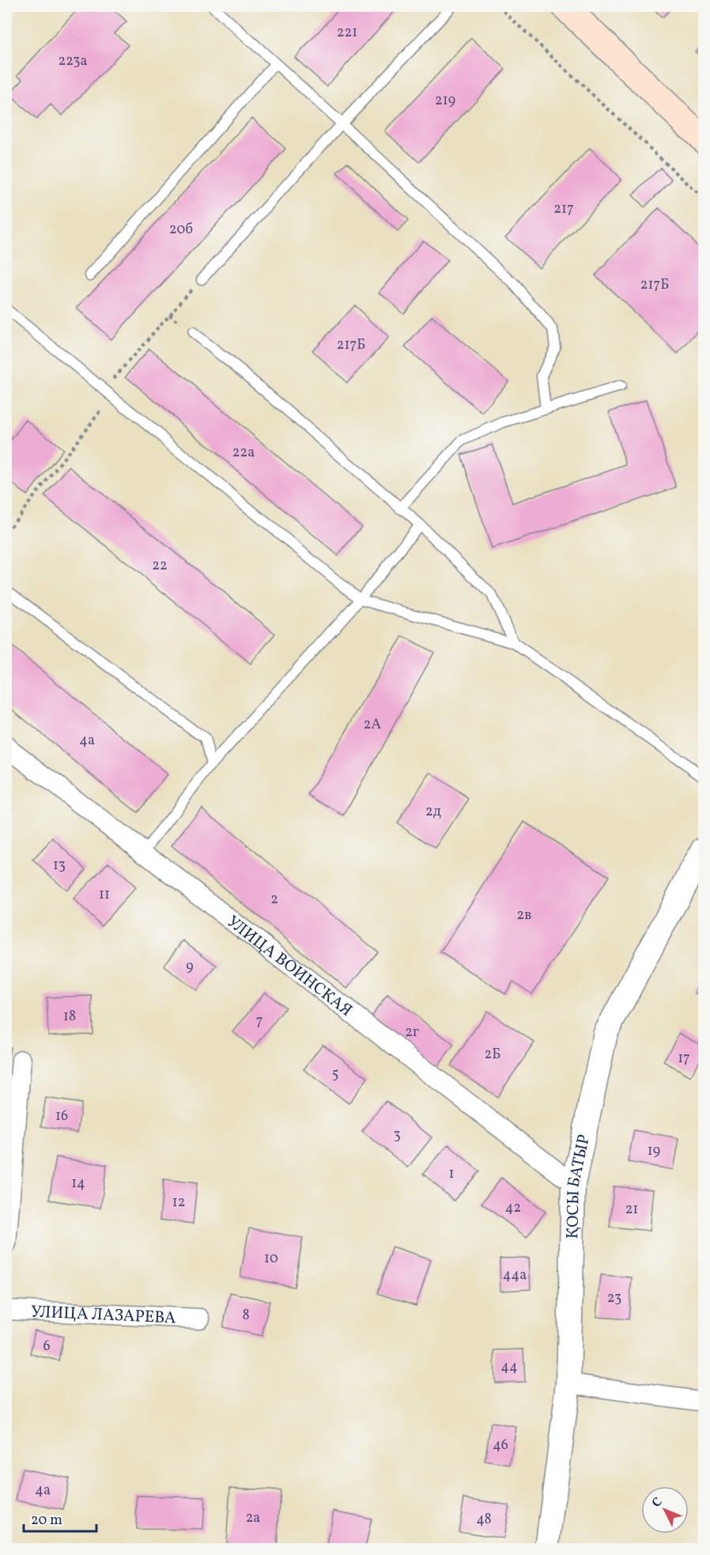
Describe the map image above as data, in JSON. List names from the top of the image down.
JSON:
{
  "streets": {
    "street": ["УЛИЦА ВОИНСКАЯ", "ҚОСЫ БАТЫР", "УЛИЦА ЛАЗАРЕВА"]
  },
  "crossings": [
    ["УЛИЦА ВОИНСКАЯ", "ҚОСЫ БАТЫР"]
  ],
  "house_numbers": [
    "221",
    "223а",
    "219",
    "217",
    "20б",
    "217Б",
    "217Б",
    "22а",
    "22",
    "2А",
    "4а",
    "2д",
    "13",
    "11",
    "2",
    "2в",
    "9",
    "18",
    "7",
    "2г",
    "2Б",
    "17",
    "5",
    "16",
    "3",
    "19",
    "1",
    "14",
    "12",
    "42",
    "21",
    "10",
    "44а",
    "23",
    "8",
    "6",
    "44",
    "46",
    "4а",
    "2а",
    "48"
  ],
  "scale_bar": "20 m",
  "north": "top left"
}
